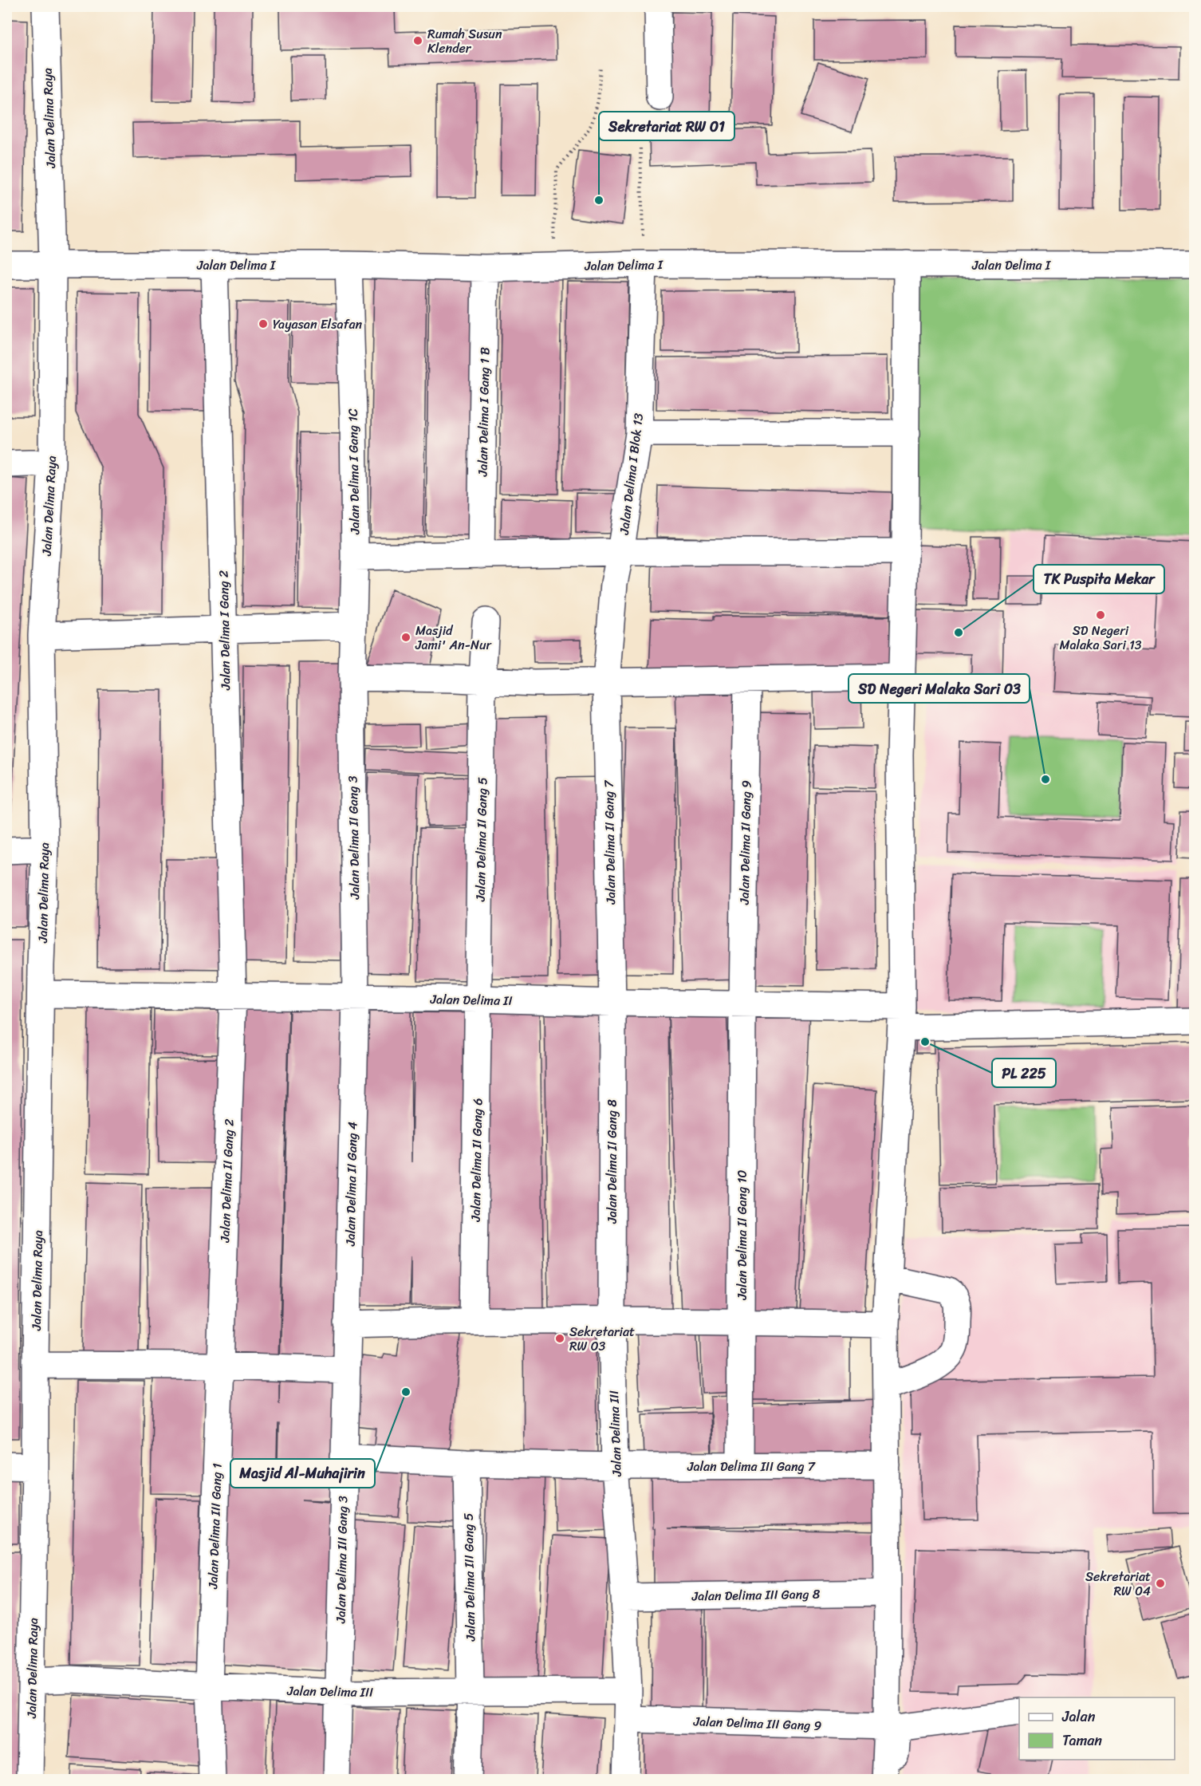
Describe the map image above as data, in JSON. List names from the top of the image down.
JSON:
{
  "streets": {
    "street": [
      "Jalan Delima Raya",
      "Jalan Delima I",
      "Jalan Delima I Gang 1 B",
      "Jalan Delima I Gang 1C",
      "Jalan Delima I Blok 13",
      "Jalan Delima I Gang 2",
      "Jalan Delima II Gang 3",
      "Jalan Delima II Gang 5",
      "Jalan Delima II Gang 7",
      "Jalan Delima II Gang 9",
      "Jalan Delima II",
      "Jalan Delima II Gang 6",
      "Jalan Delima II Gang 8",
      "Jalan Delima II Gang 2",
      "Jalan Delima II Gang 4",
      "Jalan Delima II Gang 10",
      "Jalan Delima III",
      "Jalan Delima III Gang 7",
      "Jalan Delima III Gang 1",
      "Jalan Delima III Gang 3",
      "Jalan Delima III Gang 5",
      "Jalan Delima III Gang 8",
      "Jalan Delima III Gang 9"
    ]
  },
  "crossings": [
    ["Jalan Delima Raya", "Jalan Delima I"],
    ["Jalan Delima Raya", "Jalan Delima II"],
    ["Jalan Delima Raya", "Jalan Delima III"],
    ["Jalan Delima I", "Jalan Delima I Gang 1 B"],
    ["Jalan Delima I", "Jalan Delima I Gang 1C"],
    ["Jalan Delima I", "Jalan Delima I Blok 13"],
    ["Jalan Delima I", "Jalan Delima I Gang 2"],
    ["Jalan Delima I Gang 1C", "Jalan Delima II Gang 3"],
    ["Jalan Delima I Blok 13", "Jalan Delima II Gang 7"],
    ["Jalan Delima I Gang 2", "Jalan Delima II"],
    ["Jalan Delima I Gang 2", "Jalan Delima II Gang 2"],
    ["Jalan Delima II Gang 3", "Jalan Delima II"],
    ["Jalan Delima II Gang 3", "Jalan Delima II Gang 4"],
    ["Jalan Delima II Gang 5", "Jalan Delima II"],
    ["Jalan Delima II Gang 5", "Jalan Delima II Gang 6"],
    ["Jalan Delima II Gang 7", "Jalan Delima II"],
    ["Jalan Delima II Gang 7", "Jalan Delima II Gang 8"],
    ["Jalan Delima II Gang 9", "Jalan Delima II"],
    ["Jalan Delima II Gang 9", "Jalan Delima II Gang 10"],
    ["Jalan Delima II", "Jalan Delima II Gang 6"],
    ["Jalan Delima II", "Jalan Delima II Gang 8"],
    ["Jalan Delima II", "Jalan Delima II Gang 2"],
    ["Jalan Delima II", "Jalan Delima II Gang 4"],
    ["Jalan Delima II", "Jalan Delima II Gang 10"],
    ["Jalan Delima II Gang 8", "Jalan Delima III"],
    ["Jalan Delima II Gang 2", "Jalan Delima III Gang 1"],
    ["Jalan Delima II Gang 4", "Jalan Delima III Gang 3"],
    ["Jalan Delima II Gang 10", "Jalan Delima III Gang 7"],
    ["Jalan Delima III", "Jalan Delima III Gang 7"],
    ["Jalan Delima III", "Jalan Delima III Gang 1"],
    ["Jalan Delima III", "Jalan Delima III Gang 3"],
    ["Jalan Delima III", "Jalan Delima III Gang 5"],
    ["Jalan Delima III", "Jalan Delima III Gang 8"],
    ["Jalan Delima III", "Jalan Delima III Gang 9"],
    ["Jalan Delima III Gang 7", "Jalan Delima III Gang 3"],
    ["Jalan Delima III Gang 7", "Jalan Delima III Gang 5"]
  ],
  "places": [
    "Rumah Susun Klender",
    "Sekretariat RW 01",
    "Yayasan Elsafan",
    "SD Negeri Malaka Sari 13",
    "TK Puspita Mekar",
    "Masjid Jami' An-Nur",
    "SD Negeri Malaka Sari 03",
    "PL 225",
    "Sekretariat RW 03",
    "Masjid Al-Muhajirin",
    "Sekretariat RW 04"
  ],
  "legend": ["Jalan", "Taman"]
}
